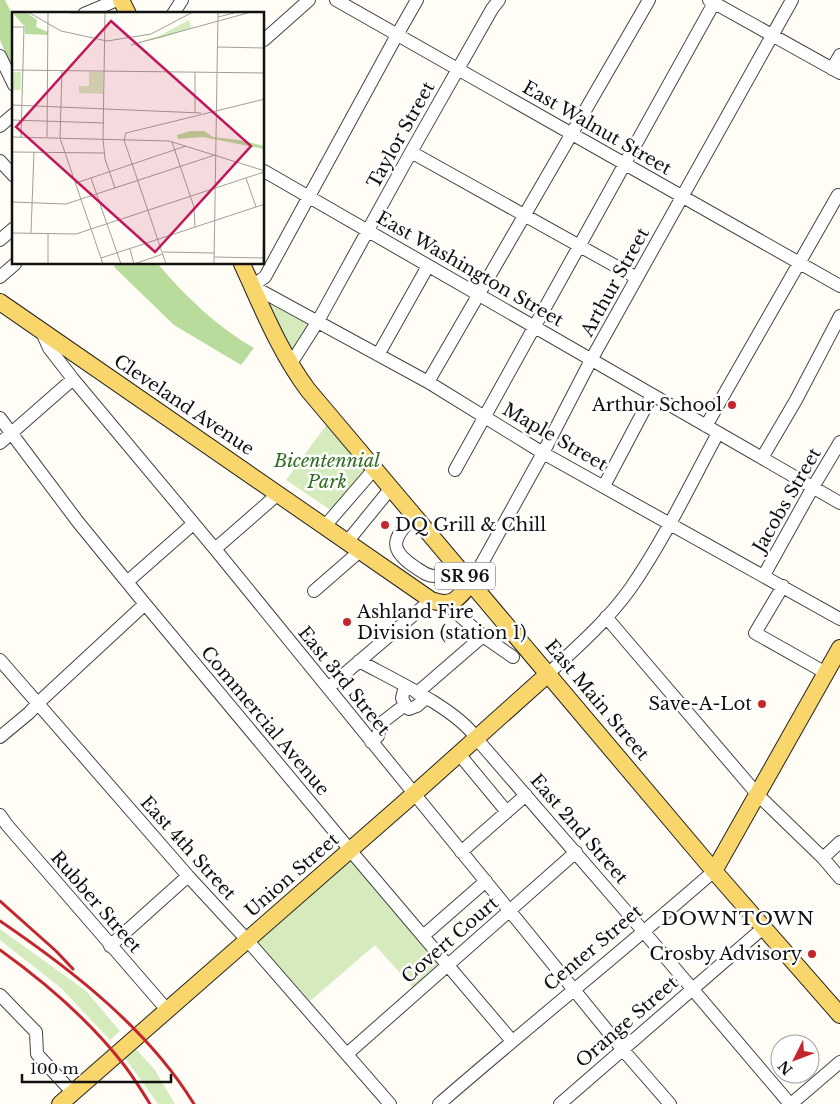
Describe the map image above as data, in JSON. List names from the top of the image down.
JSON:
{
  "streets": {
    "main road": [
      "Cleveland Avenue",
      "SR 96",
      "East Main Street",
      "Union Street",
      "Center Street"
    ],
    "street": [
      "East Walnut Street",
      "Taylor Street",
      "East Washington Street",
      "Arthur Street",
      "Maple Street",
      "Jacobs Street",
      "East 3rd Street",
      "Commercial Avenue",
      "East 2nd Street",
      "East 4th Street",
      "Rubber Street",
      "Covert Court",
      "Orange Street"
    ]
  },
  "crossings": [
    ["East Walnut Street", "Taylor Street"],
    ["East Walnut Street", "Arthur Street"],
    ["Taylor Street", "East Washington Street"],
    ["Taylor Street", "Maple Street"],
    ["Taylor Street", "East Main Street"],
    ["East Washington Street", "Arthur Street"],
    ["East Washington Street", "Jacobs Street"],
    ["Arthur Street", "Maple Street"],
    ["Arthur Street", "East Main Street"],
    ["Cleveland Avenue", "East 3rd Street"],
    ["Maple Street", "Jacobs Street"],
    ["Maple Street", "East Main Street"],
    ["East 3rd Street", "Union Street"],
    ["East 3rd Street", "Covert Court"],
    ["East 3rd Street", "Center Street"],
    ["East 3rd Street", "Orange Street"],
    ["East Main Street", "Union Street"],
    ["East Main Street", "Center Street"],
    ["East Main Street", "Orange Street"],
    ["Commercial Avenue", "Union Street"],
    ["Commercial Avenue", "Covert Court"],
    ["Commercial Avenue", "Center Street"],
    ["East 2nd Street", "Union Street"],
    ["East 2nd Street", "Covert Court"],
    ["East 2nd Street", "Center Street"],
    ["East 2nd Street", "Orange Street"],
    ["East 4th Street", "Union Street"],
    ["East 4th Street", "Covert Court"],
    ["Union Street", "Rubber Street"]
  ],
  "districts": ["DOWNTOWN"],
  "parks": ["Bicentennial Park"],
  "places": [
    "Arthur School",
    "DQ Grill & Chill",
    "Ashland Fire Division (station 1)",
    "Save-A-Lot",
    "Crosby Advisory"
  ],
  "scale_bar": "100 m",
  "north": "bottom left"
}
